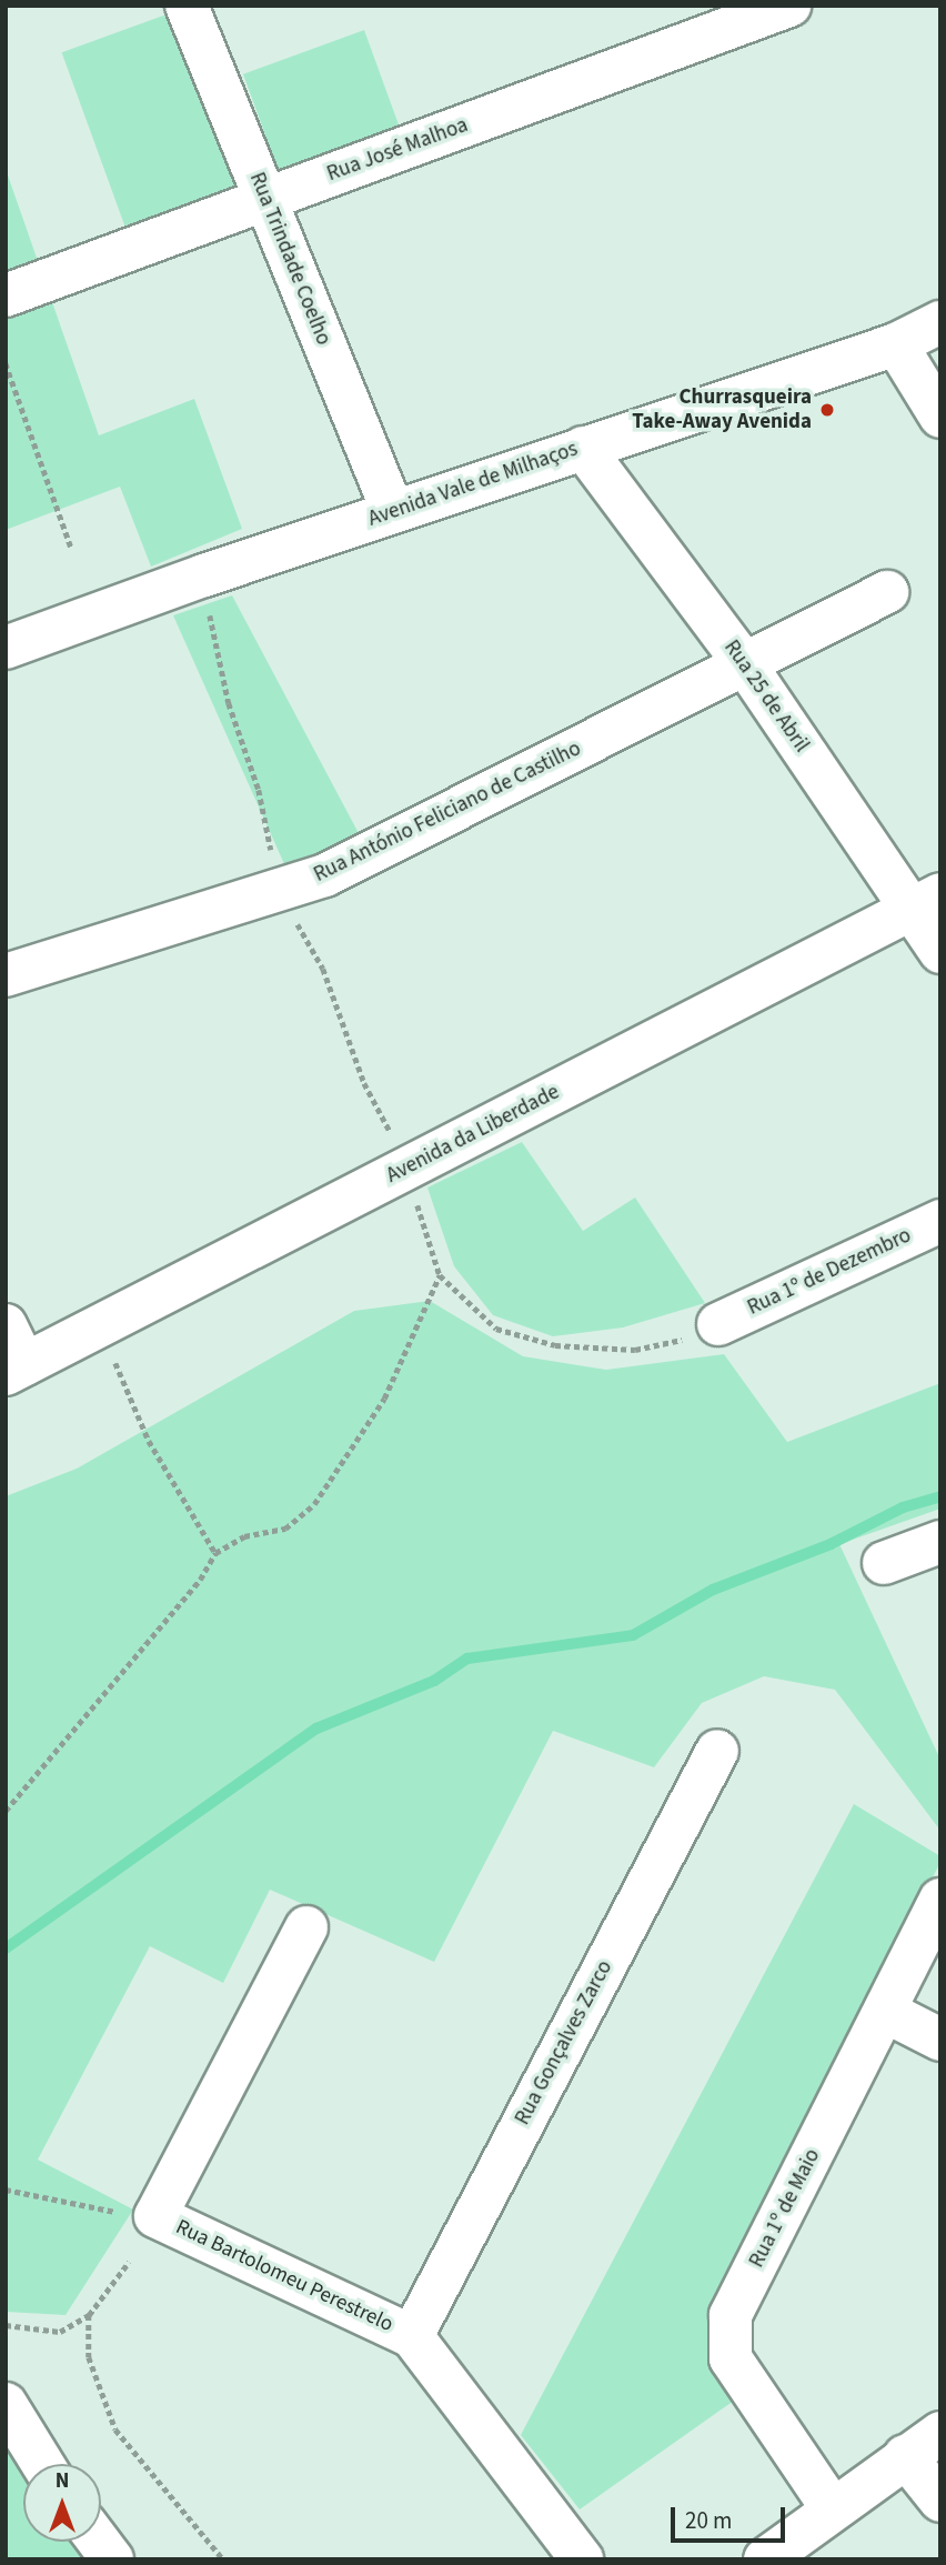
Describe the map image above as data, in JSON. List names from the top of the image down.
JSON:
{
  "streets": {
    "street": [
      "Rua José Malhoa",
      "Rua Trindade Coelho",
      "Avenida Vale de Milhaços",
      "Rua 25 de Abril",
      "Rua António Feliciano de Castilho",
      "Avenida da Liberdade",
      "Rua 1º de Dezembro",
      "Rua Gonçalves Zarco",
      "Rua 1º de Maio",
      "Rua Bartolomeu Perestrelo"
    ]
  },
  "crossings": [
    ["Rua José Malhoa", "Rua Trindade Coelho"],
    ["Rua Trindade Coelho", "Avenida Vale de Milhaços"],
    ["Avenida Vale de Milhaços", "Rua 25 de Abril"],
    ["Rua 25 de Abril", "Rua António Feliciano de Castilho"],
    ["Rua 25 de Abril", "Avenida da Liberdade"],
    ["Rua Gonçalves Zarco", "Rua Bartolomeu Perestrelo"]
  ],
  "places": ["Churrasqueira Take-Away Avenida"],
  "scale_bar": "20 m",
  "north": "top"
}
